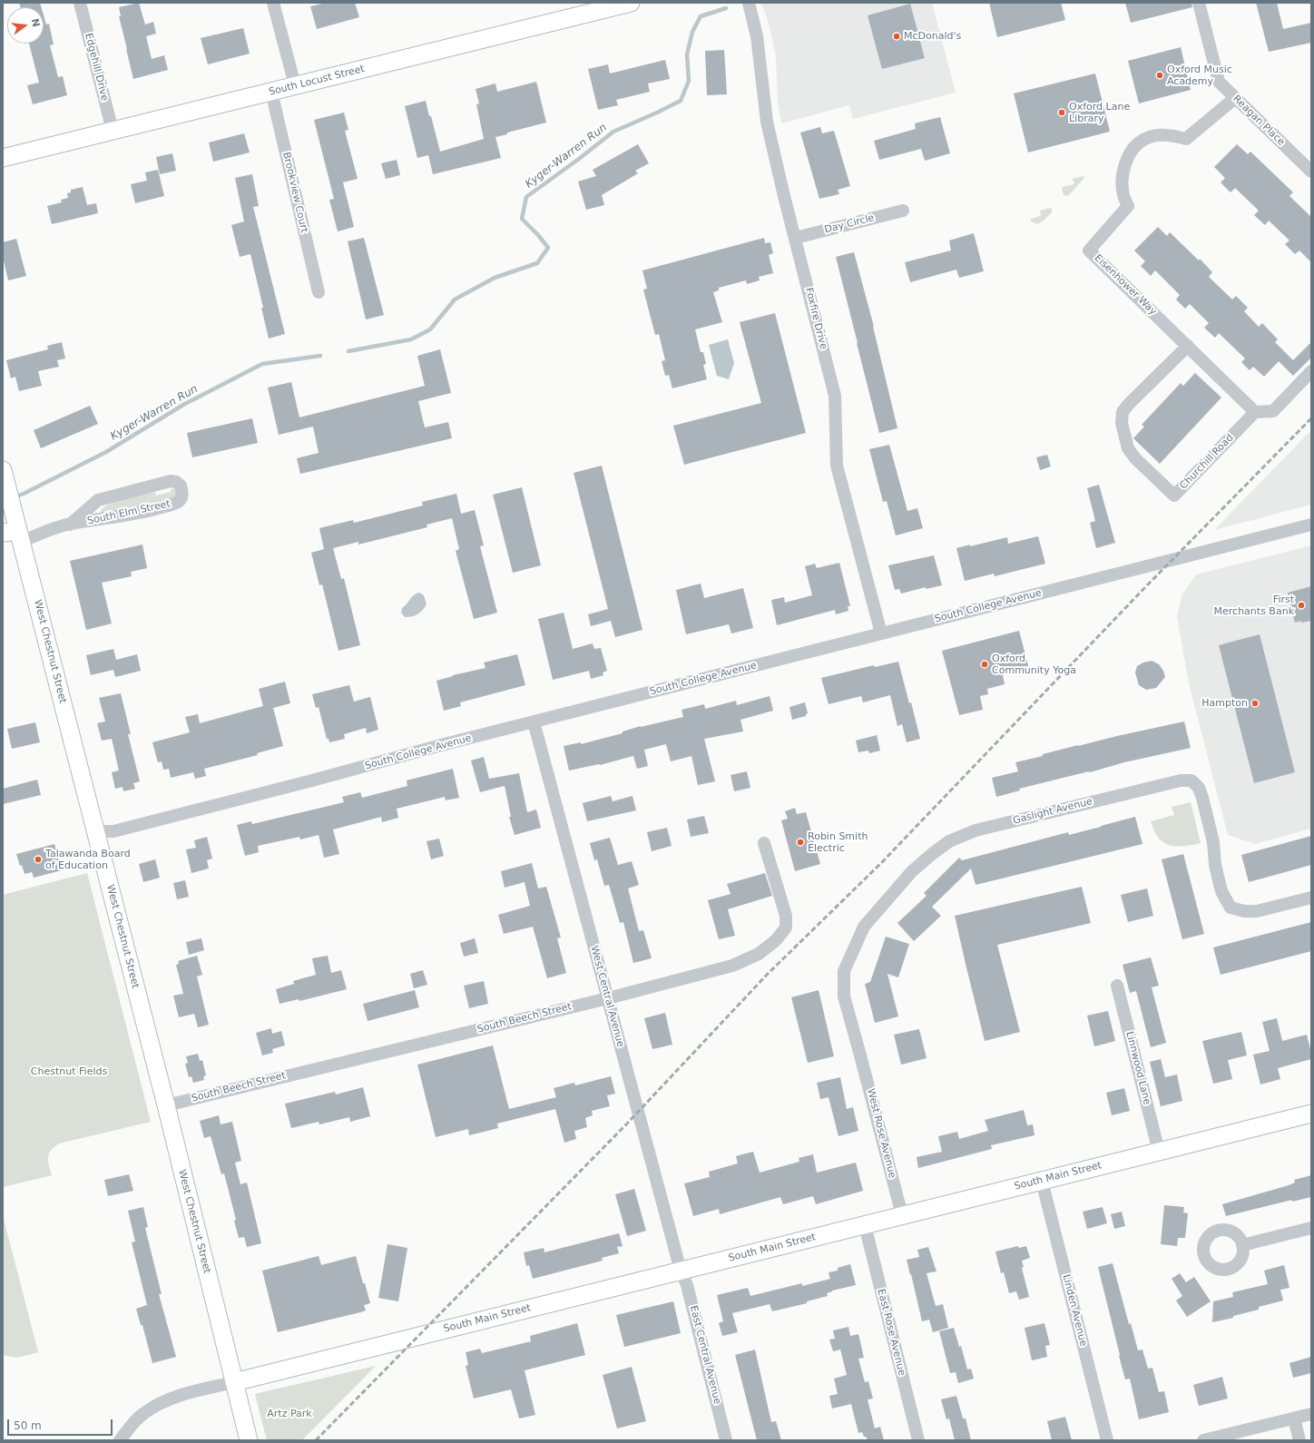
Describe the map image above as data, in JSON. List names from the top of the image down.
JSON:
{
  "streets": {
    "main road": ["South Locust Street", "West Chestnut Street", "South Main Street"],
    "street": [
      "Edgehill Drive",
      "Reagan Place",
      "Brookview Court",
      "Day Circle",
      "Eisenhower Way",
      "Foxfire Drive",
      "Churchill Road",
      "South Elm Street",
      "South College Avenue",
      "Gaslight Avenue",
      "West Central Avenue",
      "South Beech Street",
      "Linnwood Lane",
      "West Rose Avenue",
      "Linden Avenue",
      "East Rose Avenue",
      "East Central Avenue"
    ]
  },
  "crossings": [
    ["Edgehill Drive", "South Locust Street"],
    ["South Locust Street", "Brookview Court"],
    ["Reagan Place", "Eisenhower Way"],
    ["Day Circle", "Foxfire Drive"],
    ["Eisenhower Way", "Churchill Road"],
    ["Foxfire Drive", "South College Avenue"],
    ["South Elm Street", "West Chestnut Street"],
    ["South College Avenue", "West Chestnut Street"],
    ["South College Avenue", "West Central Avenue"],
    ["West Chestnut Street", "South Beech Street"],
    ["West Chestnut Street", "South Main Street"],
    ["Gaslight Avenue", "West Rose Avenue"],
    ["West Central Avenue", "South Beech Street"],
    ["West Central Avenue", "South Main Street"],
    ["West Central Avenue", "East Central Avenue"],
    ["Linnwood Lane", "South Main Street"],
    ["West Rose Avenue", "South Main Street"],
    ["South Main Street", "Linden Avenue"],
    ["South Main Street", "East Rose Avenue"],
    ["South Main Street", "East Central Avenue"]
  ],
  "water": ["Kyger-Warren Run"],
  "parks": ["Chestnut Fields", "Artz Park"],
  "places": [
    "McDonald's",
    "Oxford Music Academy",
    "Oxford Lane Library",
    "First Merchants Bank",
    "Oxford Community Yoga",
    "Hampton",
    "Robin Smith Electric",
    "Talawanda Board of Education"
  ],
  "scale_bar": "50 m",
  "north": "right"
}
